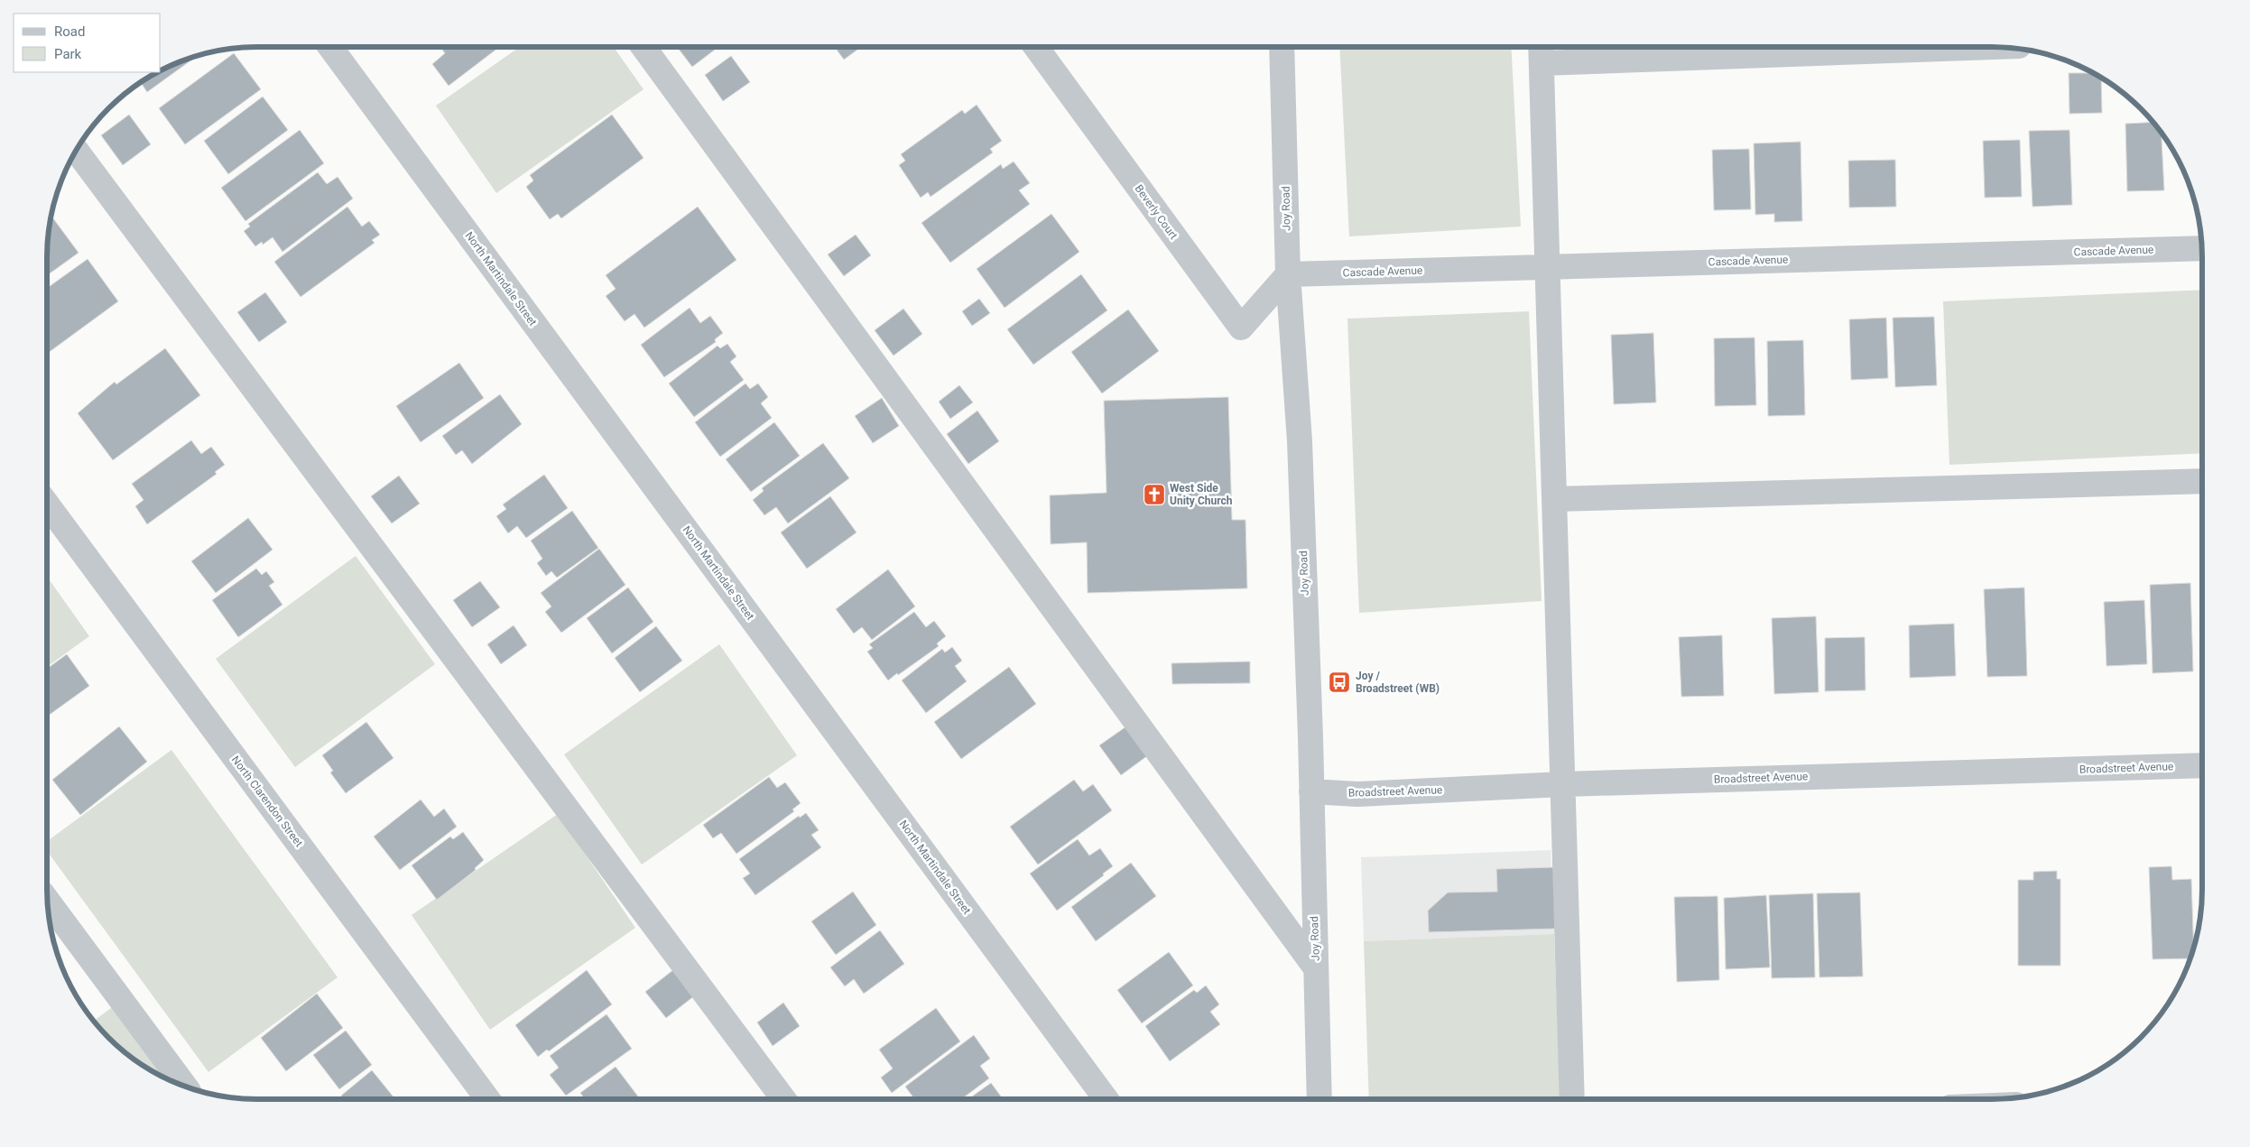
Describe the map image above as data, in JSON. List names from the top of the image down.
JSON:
{
  "streets": {
    "street": [
      "Joy Road",
      "Beverly Court",
      "Cascade Avenue",
      "North Martindale Street",
      "Broadstreet Avenue",
      "North Clarendon Street"
    ]
  },
  "crossings": [
    ["Joy Road", "Beverly Court"],
    ["Joy Road", "Cascade Avenue"],
    ["Joy Road", "Broadstreet Avenue"],
    ["Beverly Court", "Cascade Avenue"]
  ],
  "places": {
    "church": ["West Side Unity Church"],
    "bus stop": ["Joy / Broadstreet (WB)"]
  },
  "legend": ["Road", "Park"]
}
